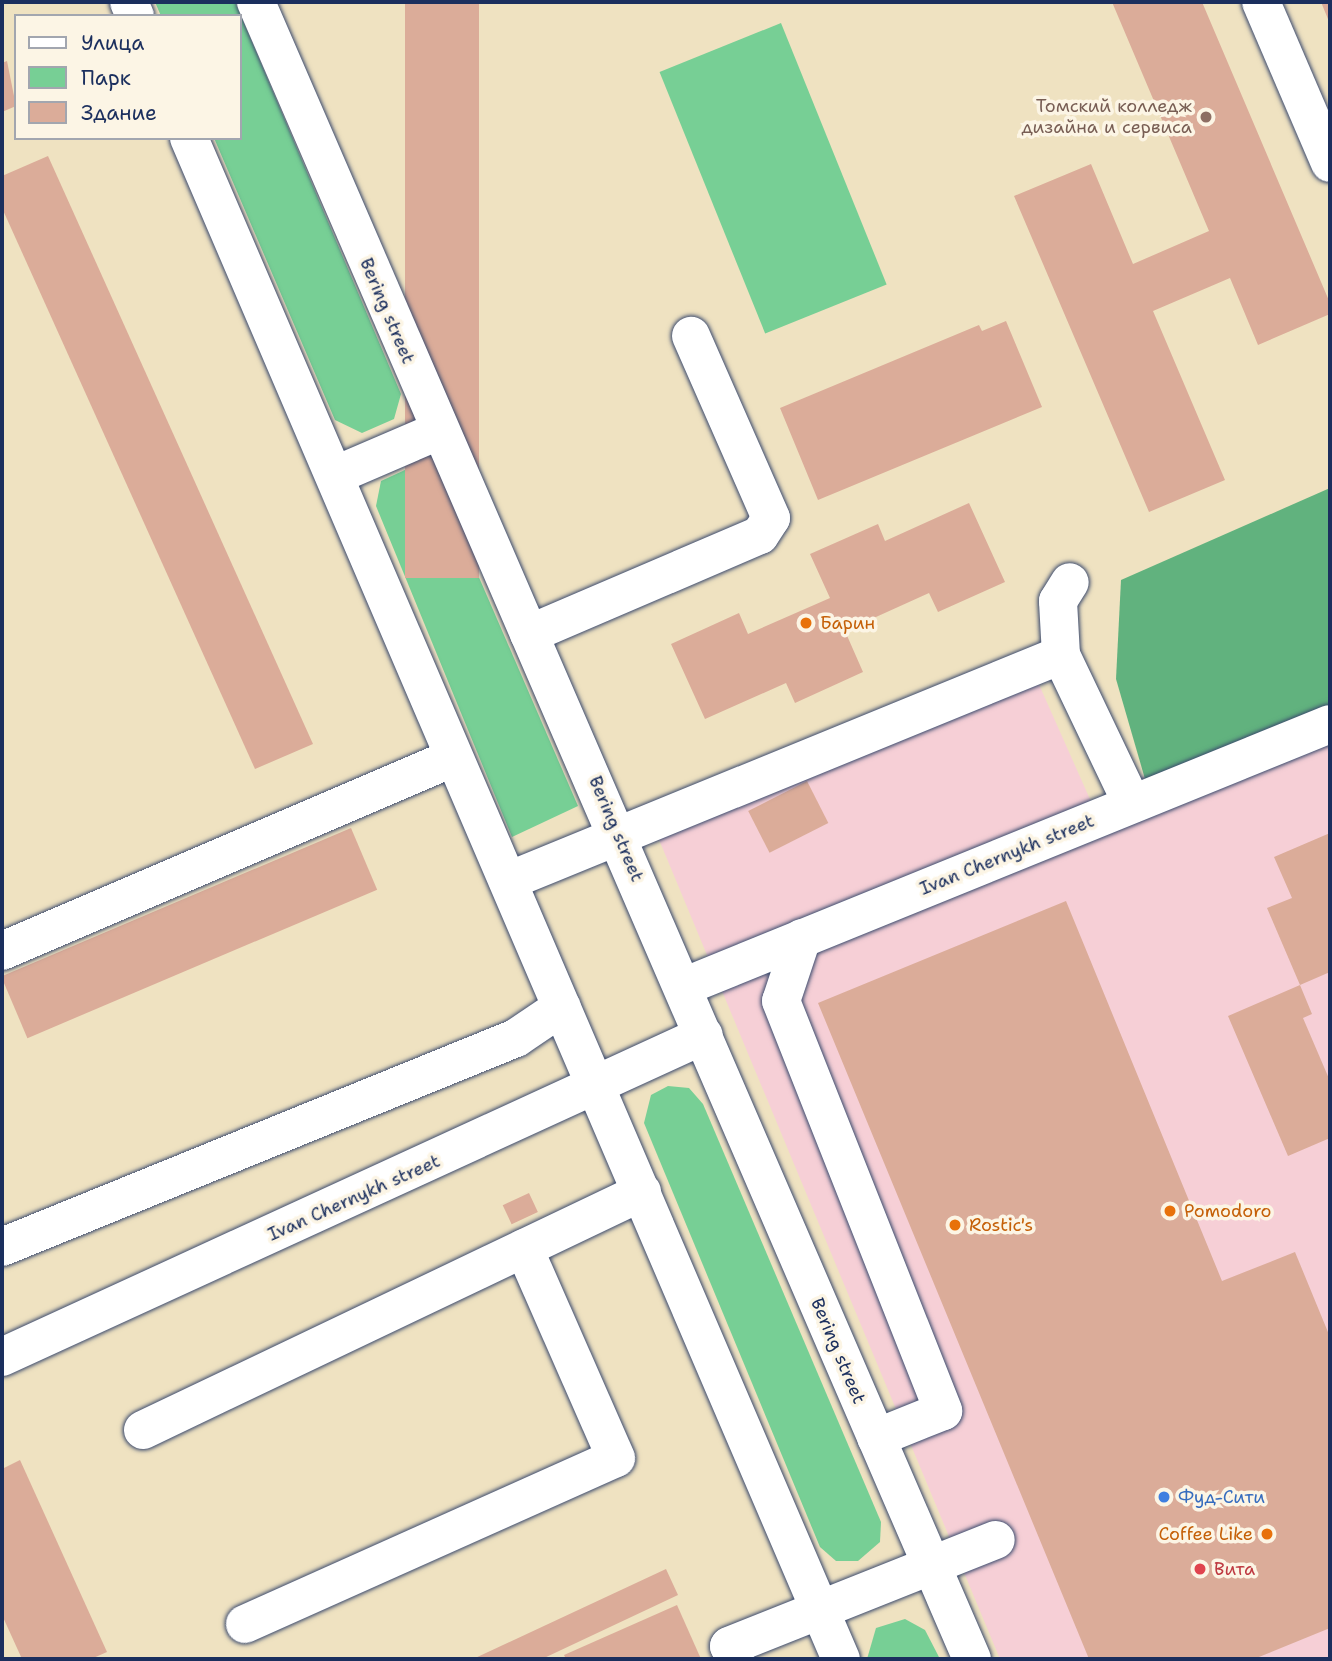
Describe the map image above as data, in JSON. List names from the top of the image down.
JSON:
{
  "streets": {
    "street": ["Bering street", "Ivan Chernykh street"]
  },
  "crossings": [
    ["Bering street", "Ivan Chernykh street"]
  ],
  "places": [
    "Томский колледж дизайна и сервиса",
    "Барин",
    "Pomodoro",
    "Rostic's",
    "Фуд-Сити",
    "Coffee Like",
    "Вита"
  ],
  "legend": ["Улица", "Парк", "Здание"]
}
